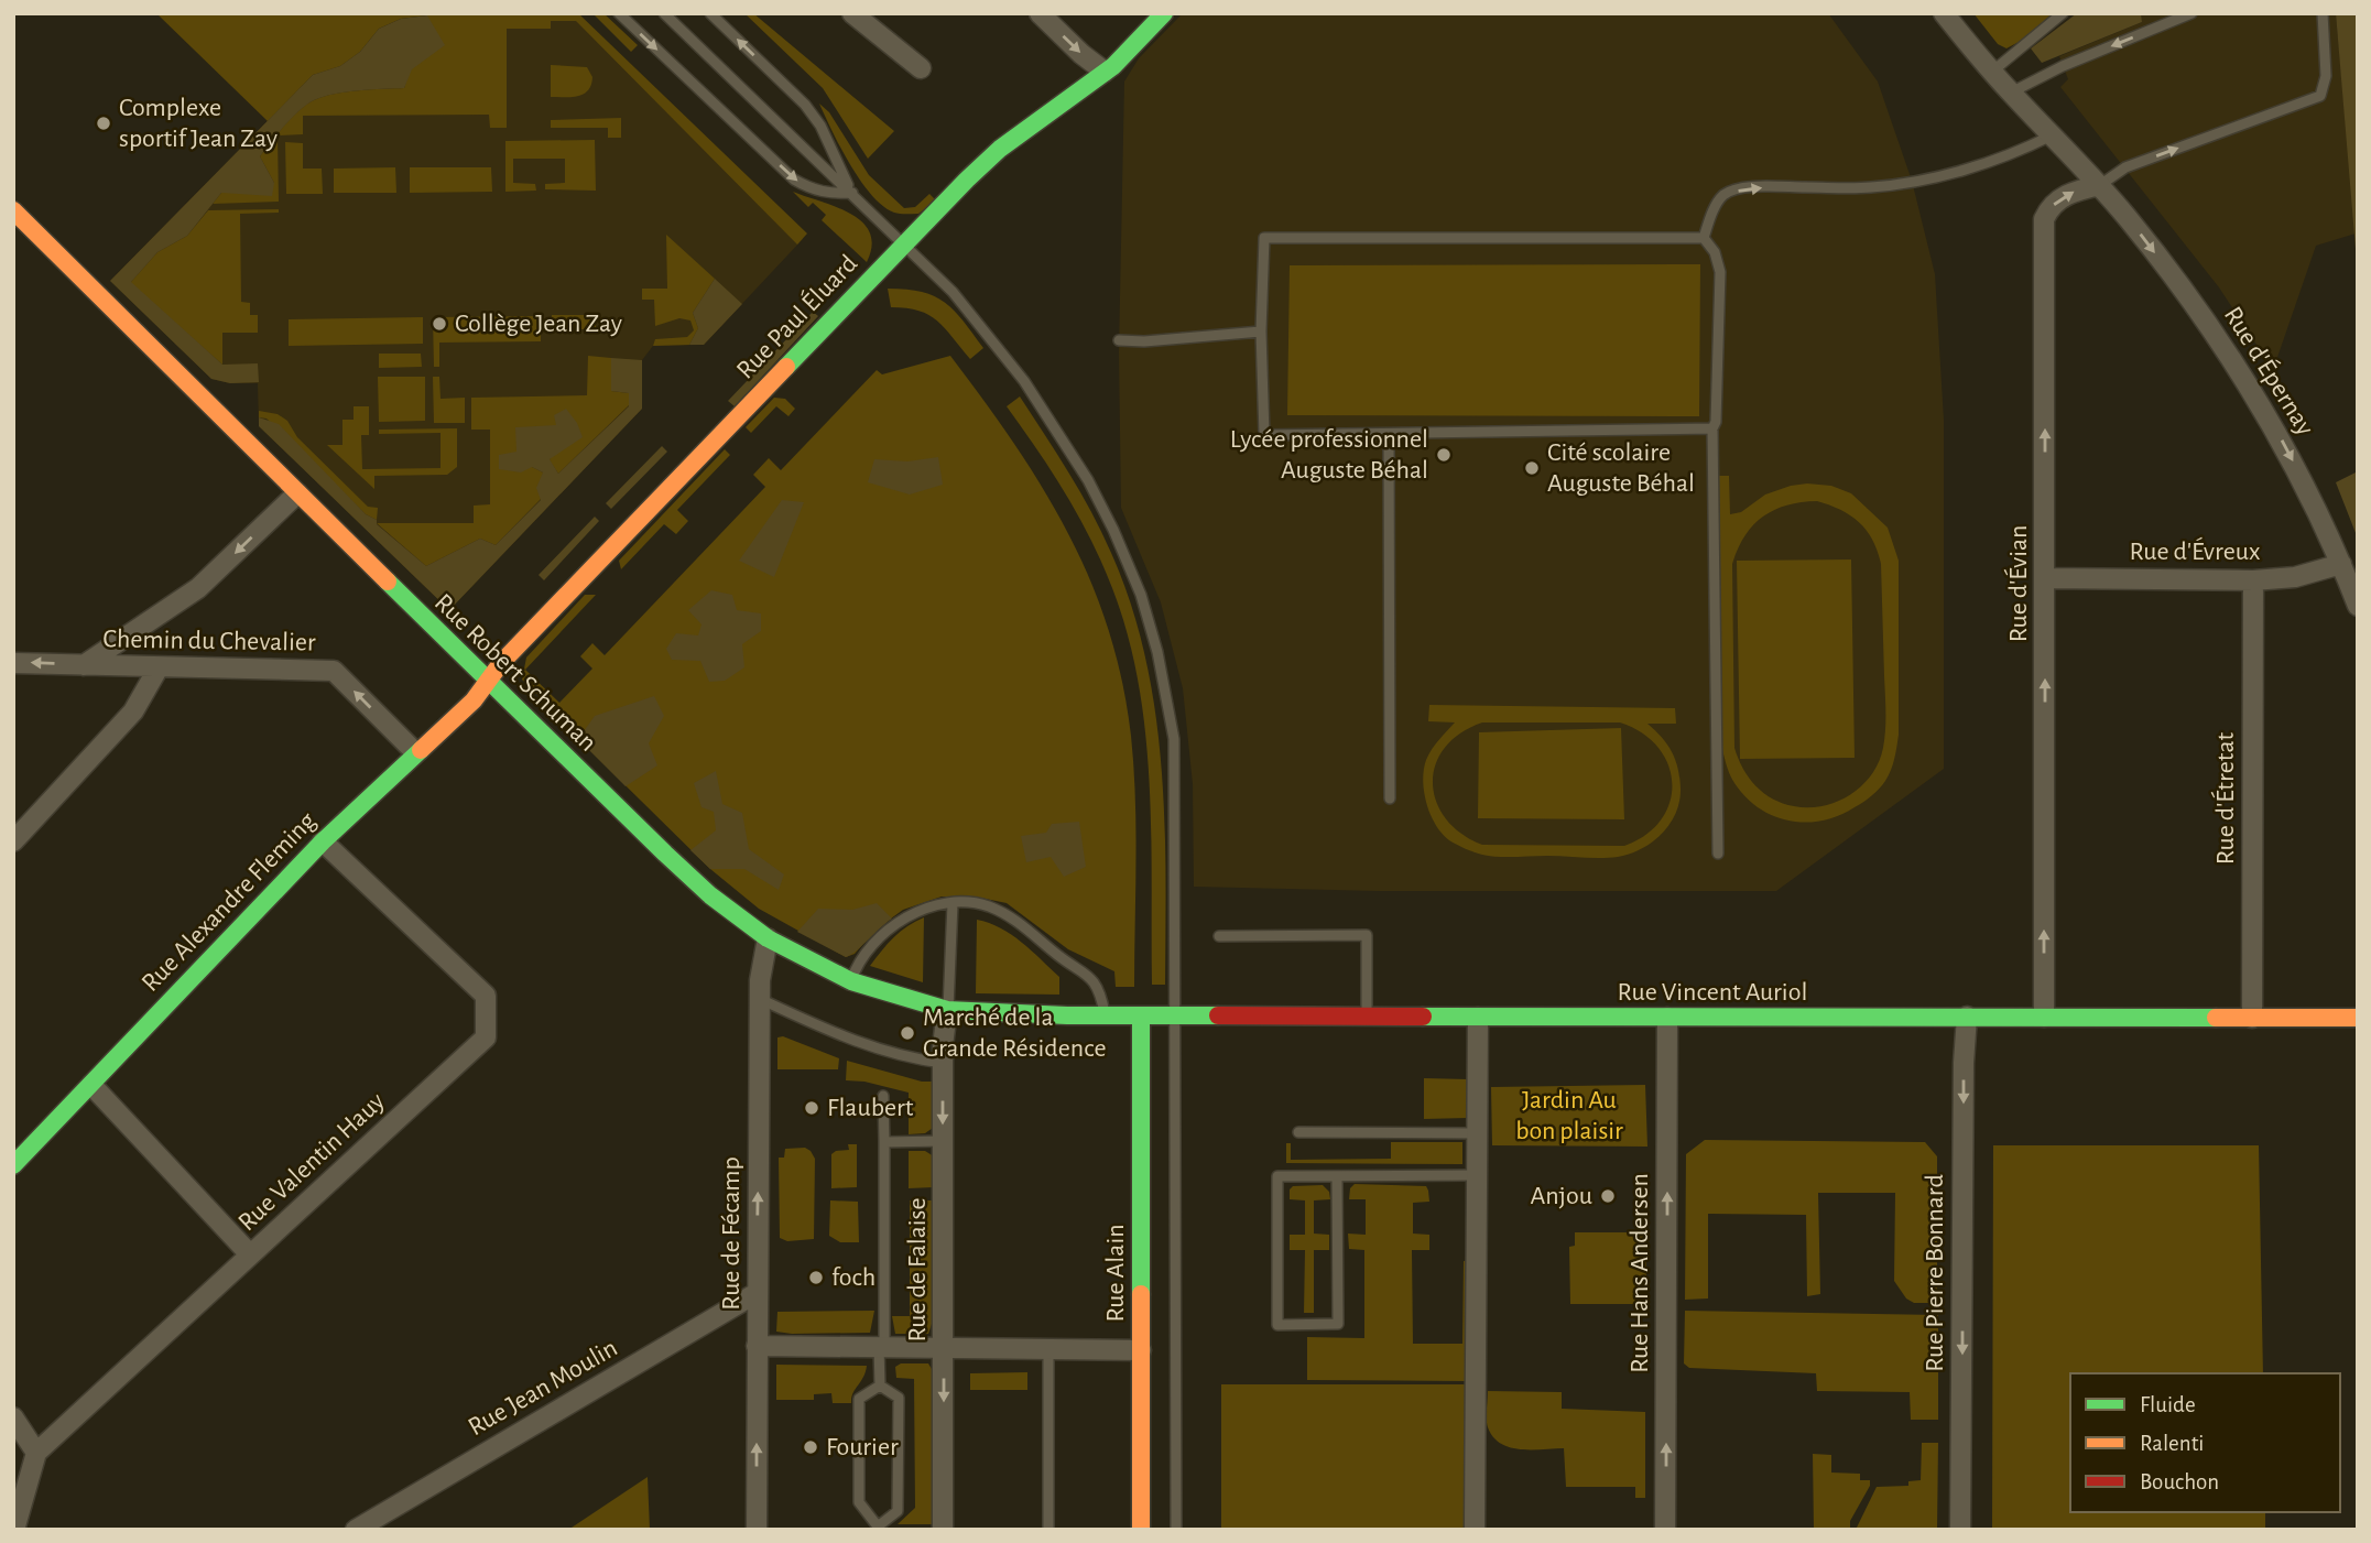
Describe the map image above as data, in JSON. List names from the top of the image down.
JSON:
{
  "streets": {
    "street": [
      "Rue Paul Éluard",
      "Rue d'Épernay",
      "Rue d'Évreux",
      "Rue d'Évian",
      "Chemin du Chevalier",
      "Rue Robert Schuman",
      "Rue d'Étretat",
      "Rue Alexandre Fleming",
      "Rue Vincent Auriol",
      "Rue Valentin Hauy",
      "Rue de Fécamp",
      "Rue de Falaise",
      "Rue Alain",
      "Rue Hans Andersen",
      "Rue Pierre Bonnard",
      "Rue Jean Moulin"
    ]
  },
  "crossings": [
    ["Rue Paul Éluard", "Rue Robert Schuman"],
    ["Rue Paul Éluard", "Rue Alexandre Fleming"],
    ["Rue d'Épernay", "Rue d'Évreux"],
    ["Rue d'Épernay", "Rue d'Évian"],
    ["Rue d'Évreux", "Rue d'Évian"],
    ["Rue d'Évreux", "Rue d'Étretat"],
    ["Rue d'Évian", "Rue Vincent Auriol"],
    ["Chemin du Chevalier", "Rue Alexandre Fleming"],
    ["Rue Robert Schuman", "Rue Alexandre Fleming"],
    ["Rue Robert Schuman", "Rue Vincent Auriol"],
    ["Rue Robert Schuman", "Rue de Fécamp"],
    ["Rue Robert Schuman", "Rue de Falaise"],
    ["Rue d'Étretat", "Rue Vincent Auriol"],
    ["Rue Alexandre Fleming", "Rue Valentin Hauy"],
    ["Rue Vincent Auriol", "Rue Alain"],
    ["Rue Vincent Auriol", "Rue Hans Andersen"],
    ["Rue Vincent Auriol", "Rue Pierre Bonnard"],
    ["Rue de Fécamp", "Rue Jean Moulin"]
  ],
  "one_way": [
    "Rue d'Épernay",
    "Rue d'Évian",
    "Chemin du Chevalier",
    "Rue de Fécamp",
    "Rue de Falaise",
    "Rue Hans Andersen",
    "Rue Pierre Bonnard"
  ],
  "parks": ["Jardin Au bon plaisir"],
  "places": [
    "Complexe sportif Jean Zay",
    "Collège Jean Zay",
    "Lycée professionnel Auguste Béhal",
    "Cité scolaire Auguste Béhal",
    "Marché de la Grande Résidence",
    "Flaubert",
    "Anjou",
    "foch",
    "Fourier"
  ],
  "legend": ["Fluide", "Ralenti", "Bouchon"]
}
